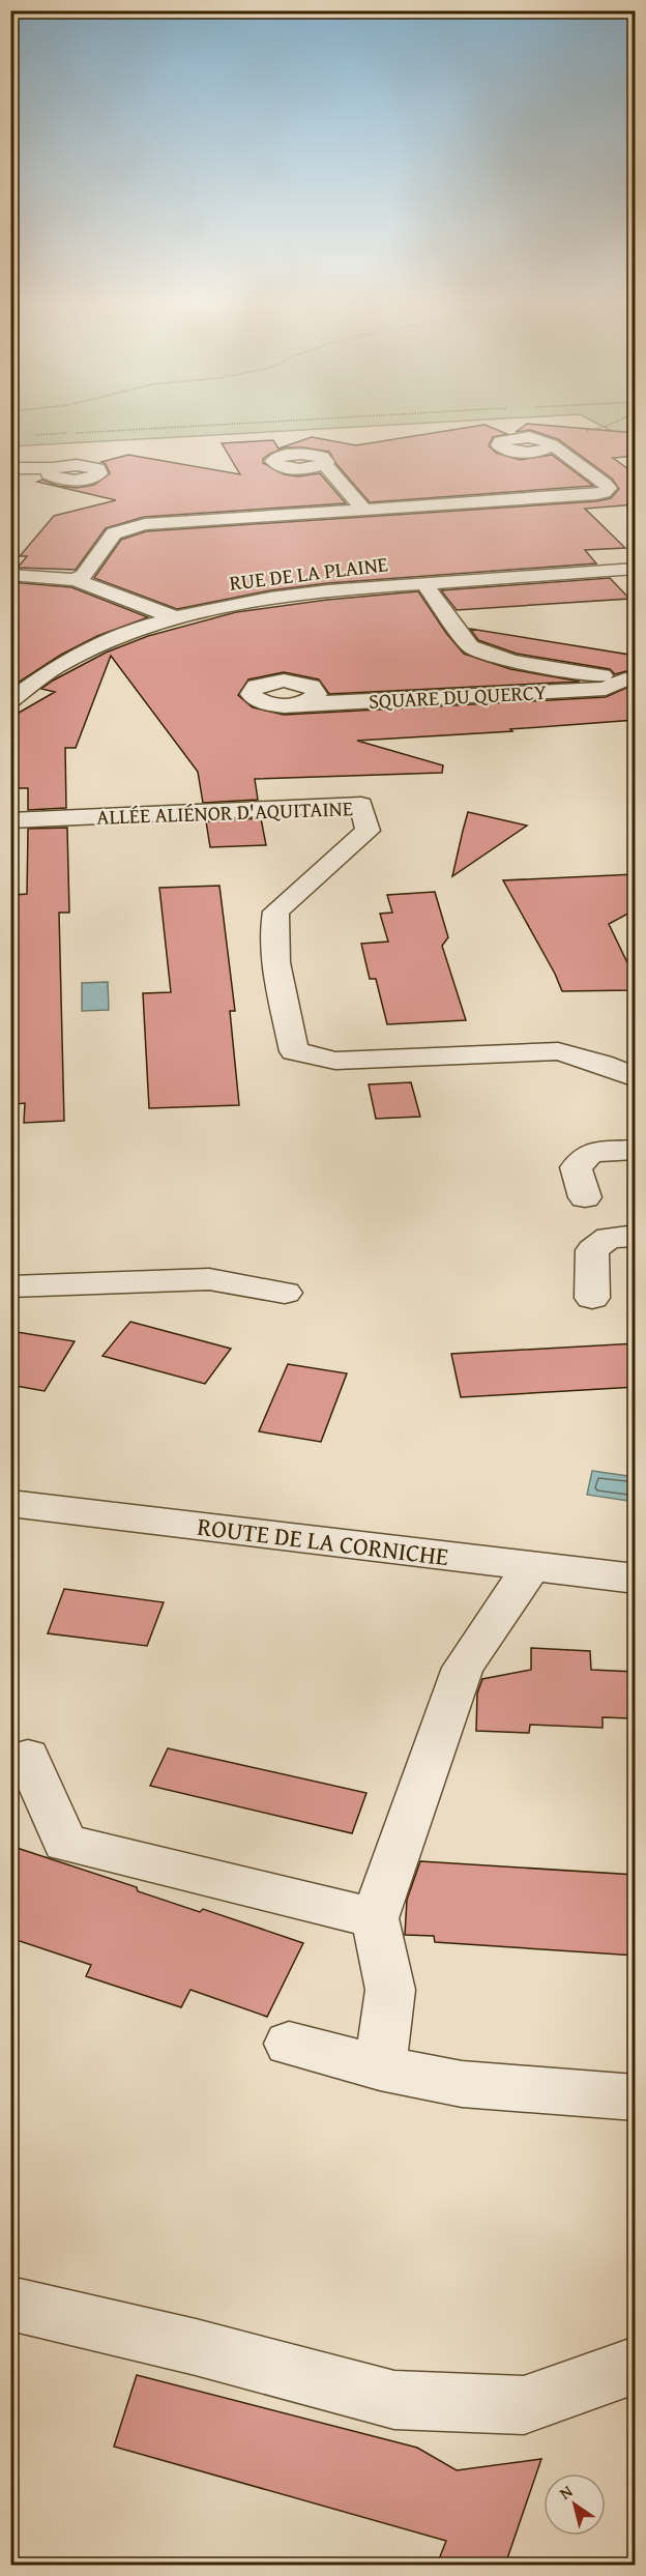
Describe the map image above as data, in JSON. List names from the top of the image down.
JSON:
{
  "streets": {
    "street": [
      "RUE DE LA PLAINE",
      "SQUARE DU QUERCY",
      "ALLÉE ALIÉNOR D'AQUITAINE",
      "ROUTE DE LA CORNICHE"
    ]
  },
  "north": "top left"
}
